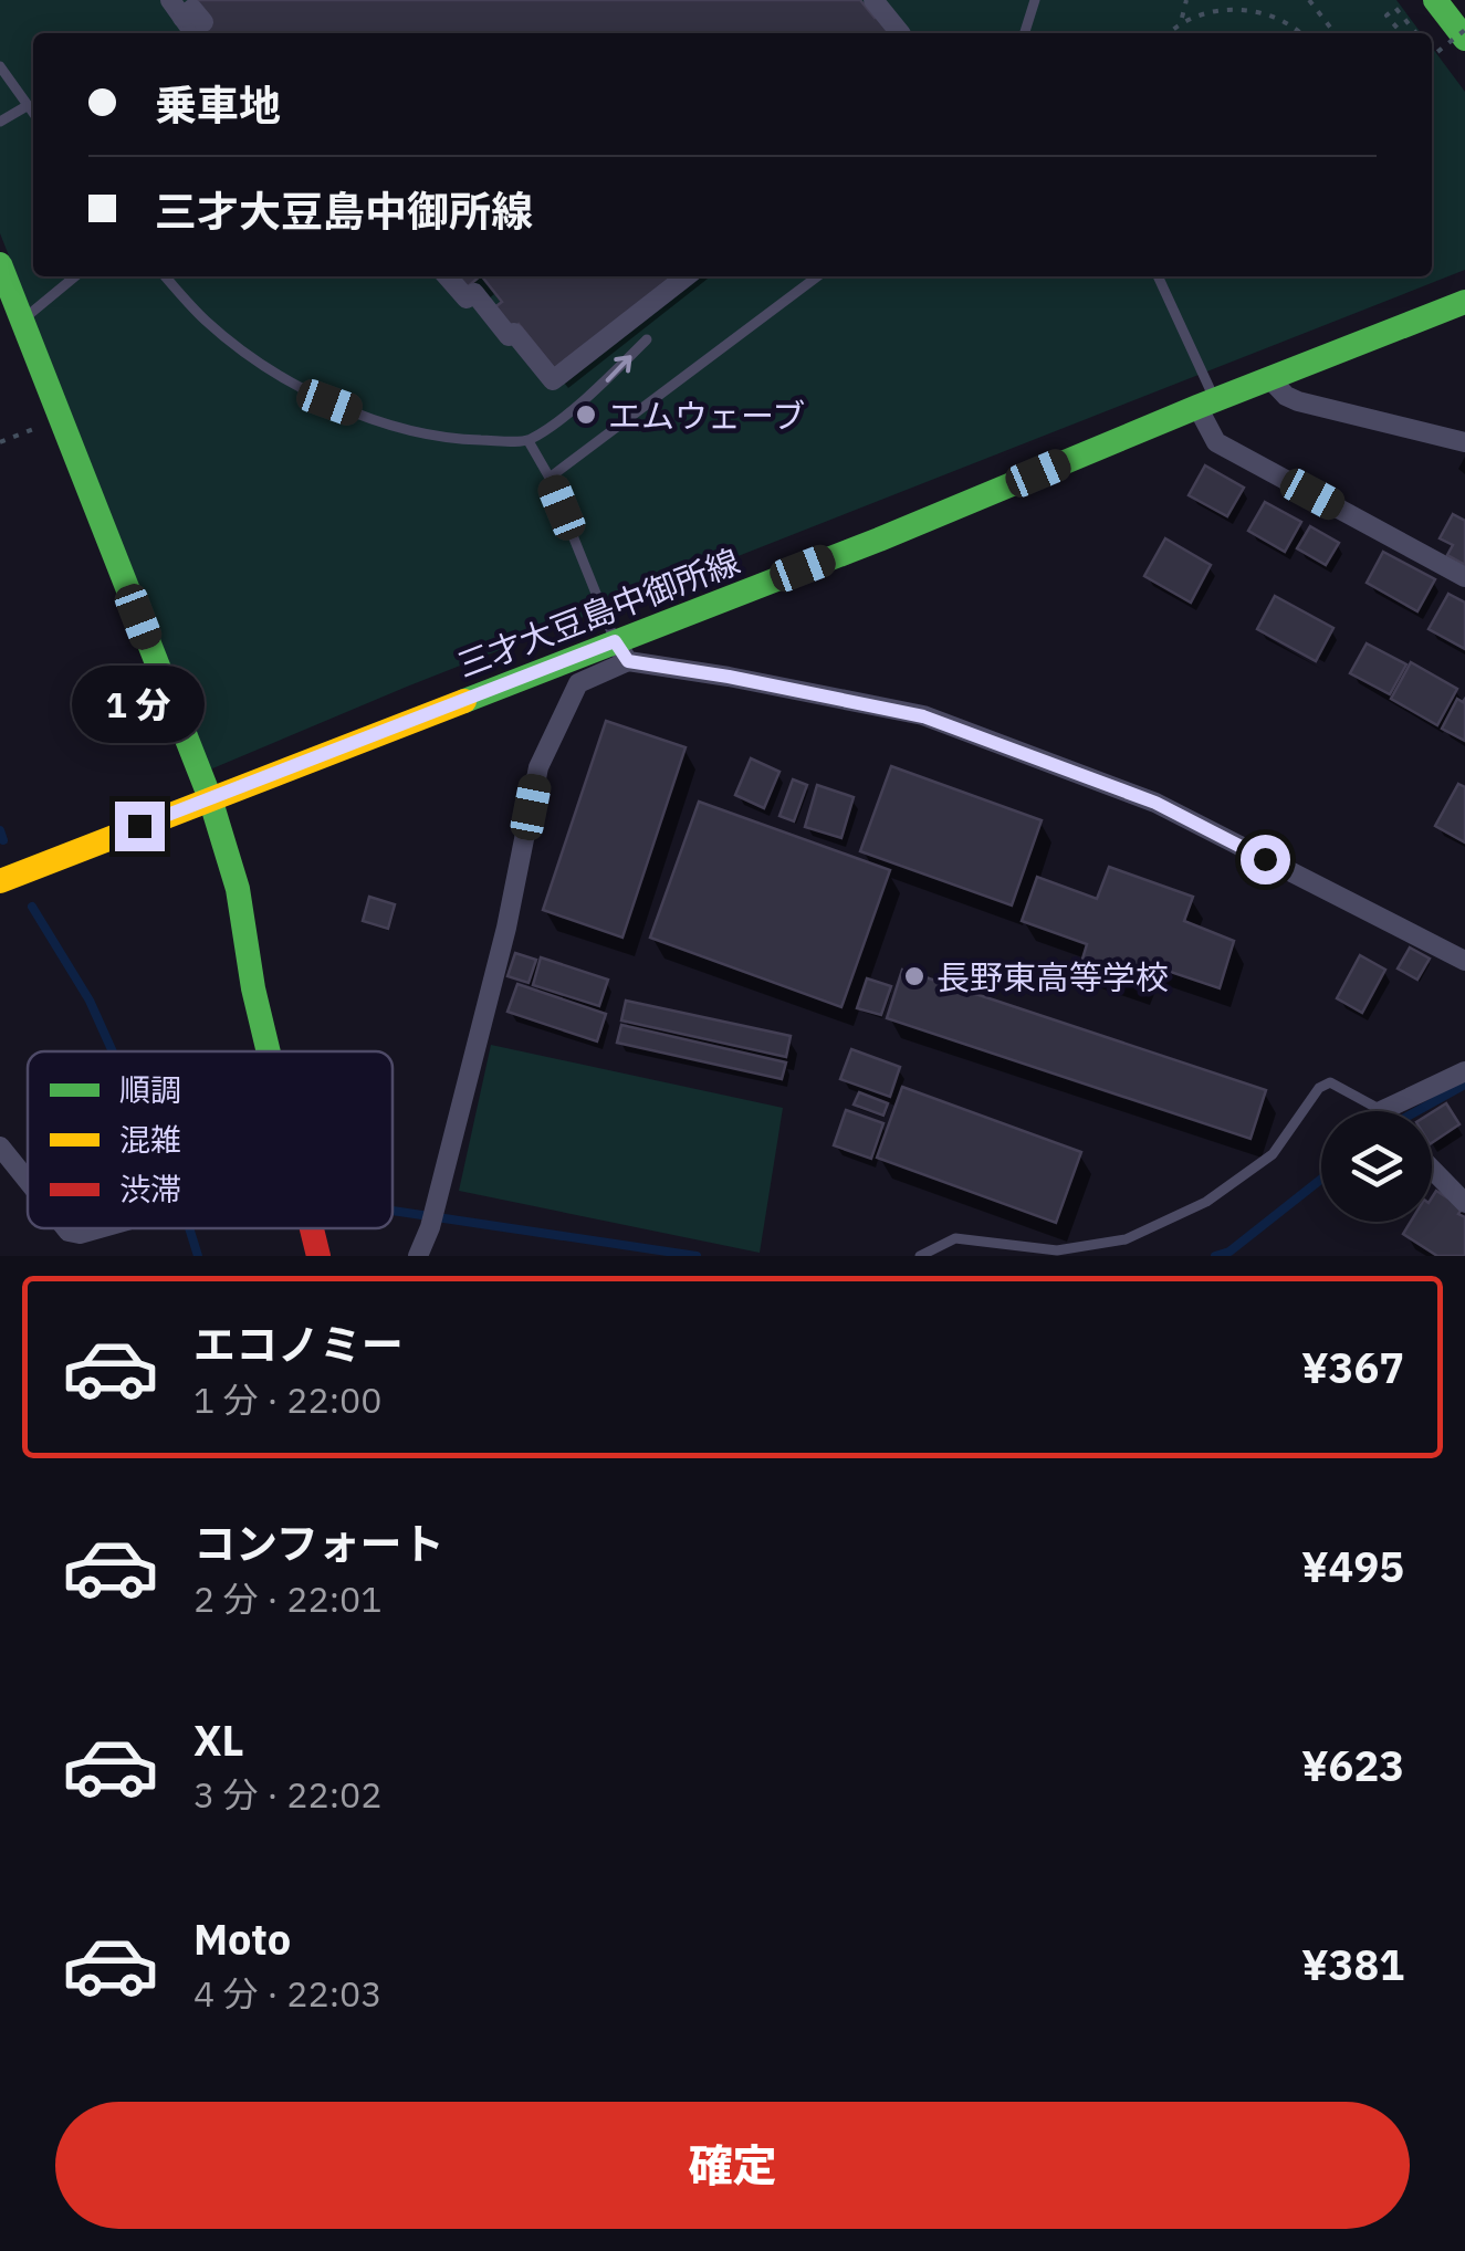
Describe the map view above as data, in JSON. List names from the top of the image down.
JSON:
{
  "streets": {
    "main road": ["三才大豆島中御所線"]
  },
  "places": ["エムウェーブ", "長野東高等学校"],
  "legend": ["順調", "混雑", "渋滞"],
  "page": {
    "banner": ["乗車地", "三才大豆島中御所線"],
    "bubble": "1 分",
    "list": [
      {
        "name": "エコノミー",
        "note": "1 分 · 22:00",
        "value": "¥367"
      },
      {
        "name": "コンフォート",
        "note": "2 分 · 22:01",
        "value": "¥495"
      },
      {
        "name": "XL",
        "note": "3 分 · 22:02",
        "value": "¥623"
      },
      {
        "name": "Moto",
        "note": "4 分 · 22:03",
        "value": "¥381"
      }
    ],
    "buttons": "確定"
  }
}
